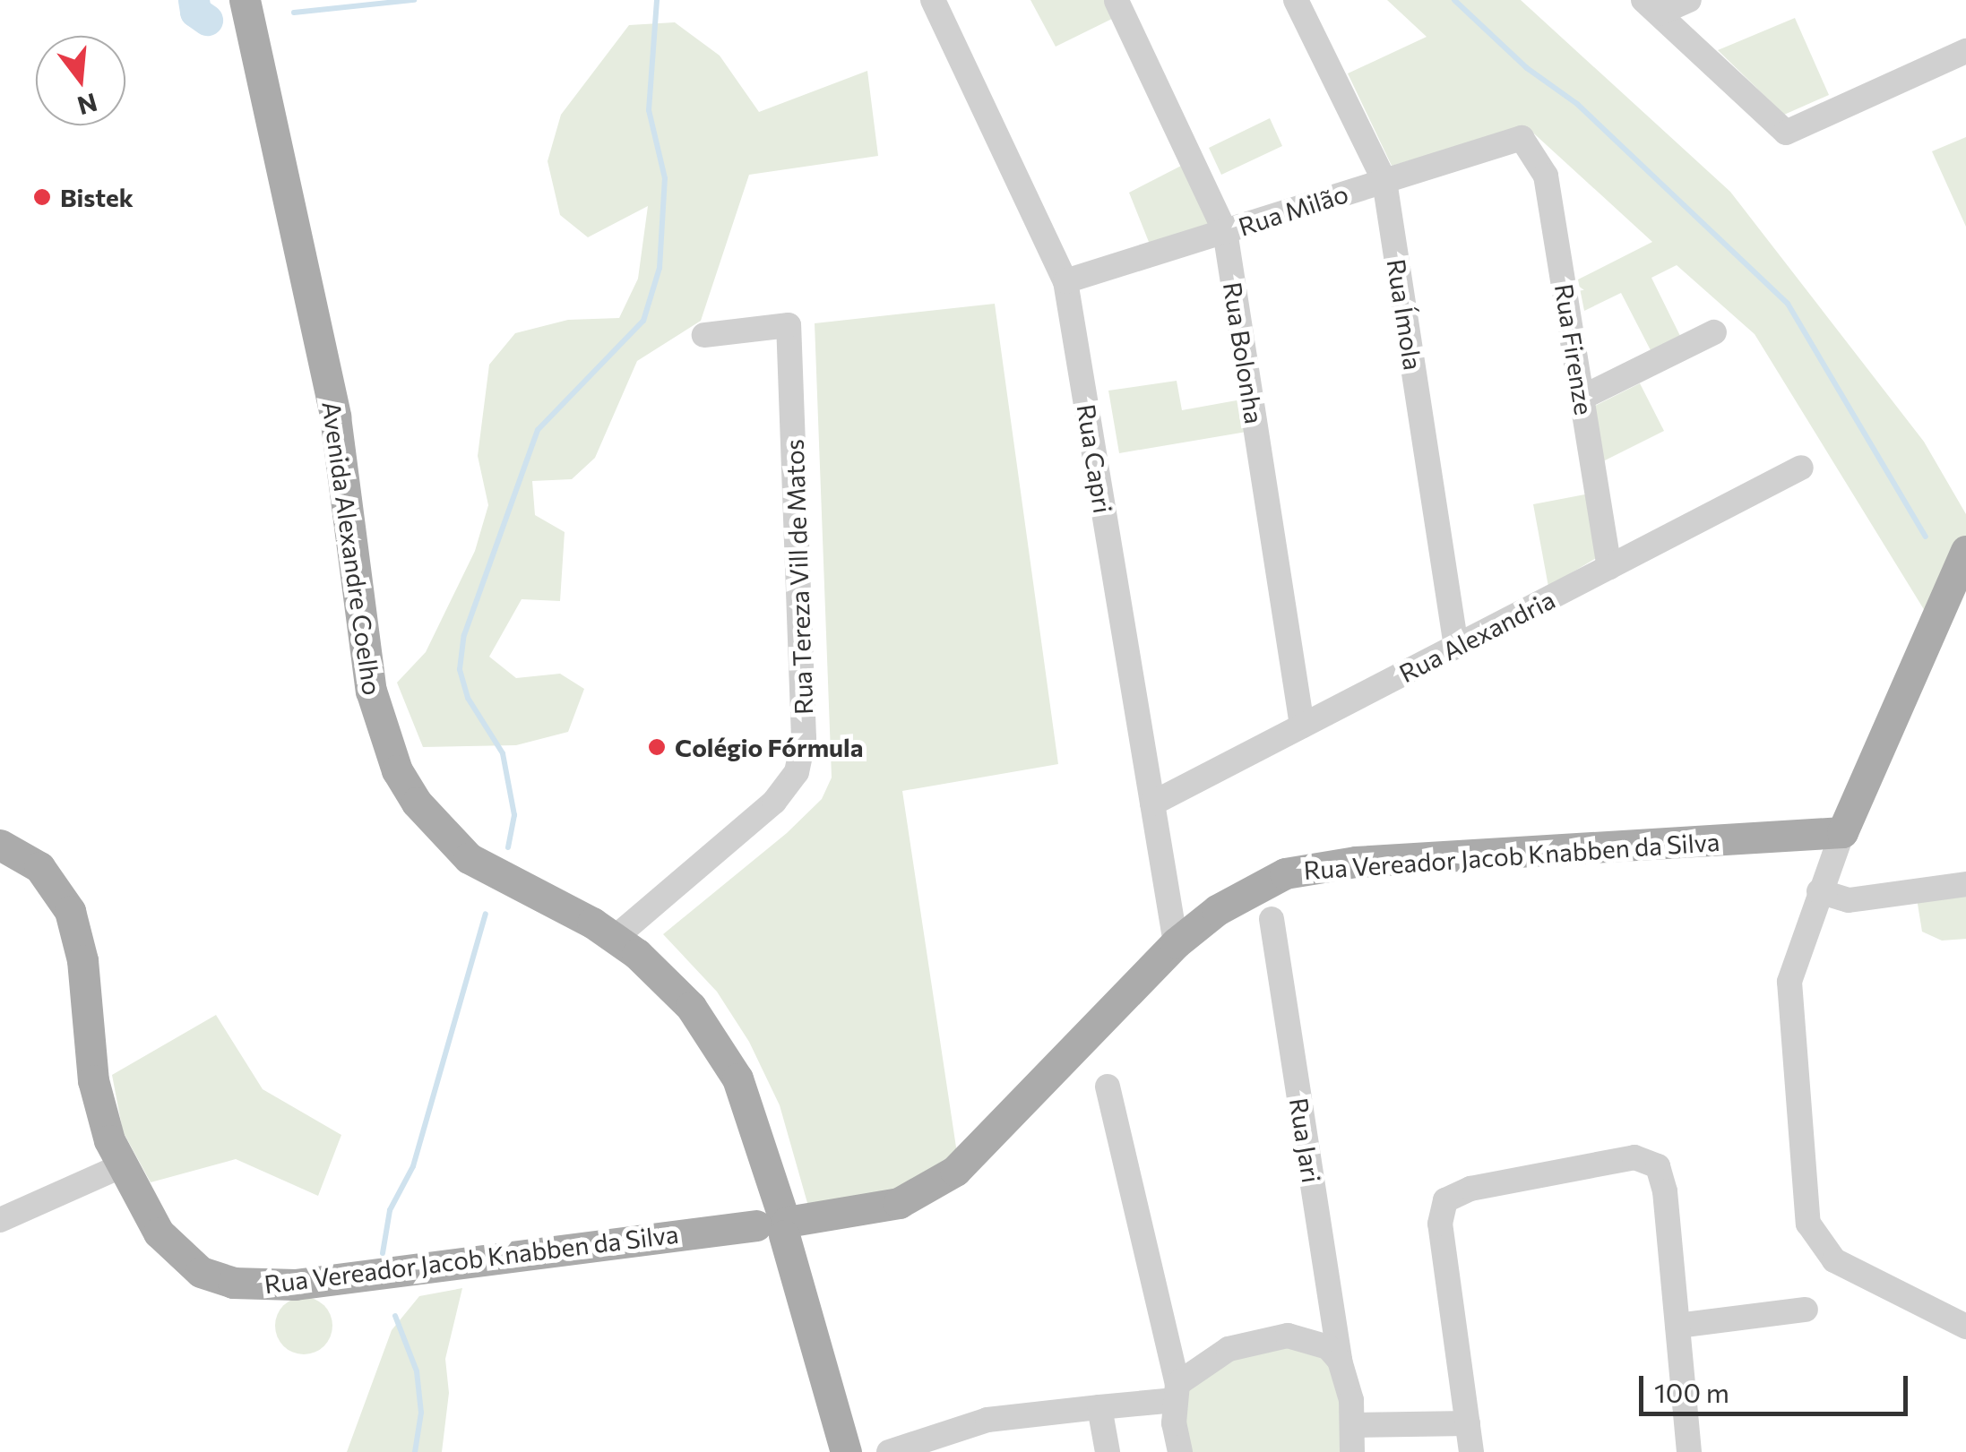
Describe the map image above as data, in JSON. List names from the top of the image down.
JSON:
{
  "streets": {
    "main road": ["Avenida Alexandre Coelho", "Rua Vereador Jacob Knabben da Silva"],
    "street": [
      "Rua Milão",
      "Rua Ímola",
      "Rua Firenze",
      "Rua Bolonha",
      "Rua Capri",
      "Rua Tereza Vill de Matos",
      "Rua Alexandria",
      "Rua Jari"
    ]
  },
  "crossings": [
    ["Rua Milão", "Rua Ímola"],
    ["Rua Milão", "Rua Firenze"],
    ["Rua Milão", "Rua Bolonha"],
    ["Rua Milão", "Rua Capri"],
    ["Rua Ímola", "Rua Alexandria"],
    ["Rua Firenze", "Rua Alexandria"],
    ["Rua Bolonha", "Rua Alexandria"],
    ["Rua Capri", "Rua Alexandria"],
    ["Rua Capri", "Rua Vereador Jacob Knabben da Silva"],
    ["Avenida Alexandre Coelho", "Rua Tereza Vill de Matos"],
    ["Avenida Alexandre Coelho", "Rua Vereador Jacob Knabben da Silva"]
  ],
  "places": ["Bistek", "Colégio Fórmula"],
  "scale_bar": "100 m",
  "north": "bottom"
}
